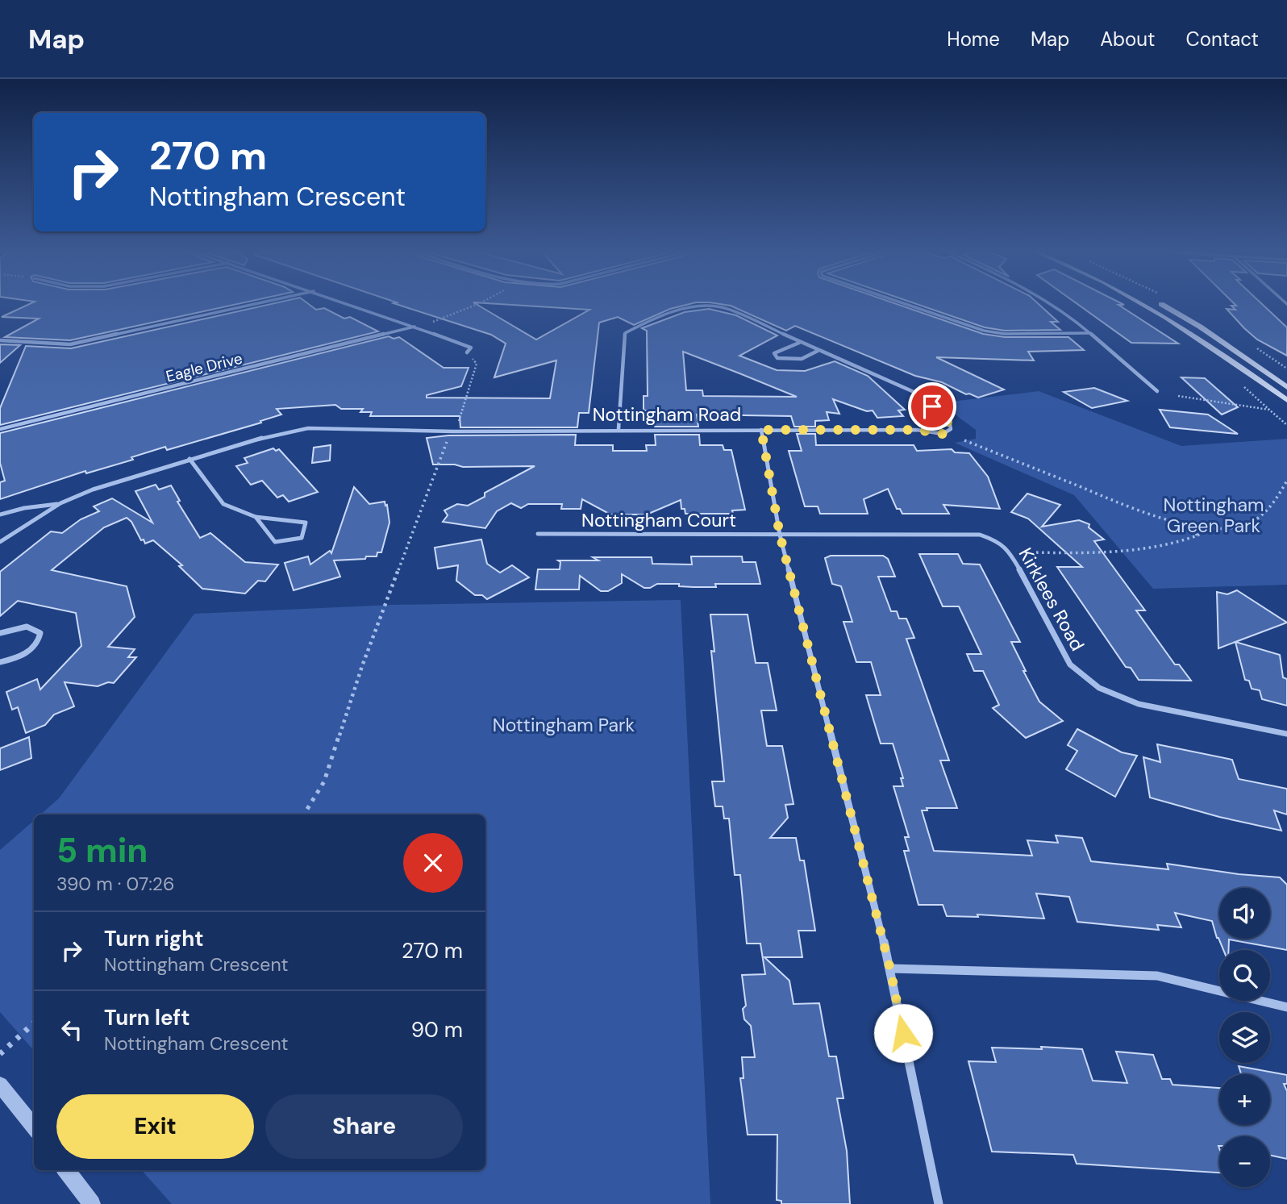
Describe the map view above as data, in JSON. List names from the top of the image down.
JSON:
{
  "streets": {
    "street": [
      "Eagle Drive",
      "Nottingham Road",
      "Nottingham Court",
      "Kirklees Road"
    ]
  },
  "crossings": [
    ["Nottingham Road", "Nottingham Court"],
    ["Nottingham Road", "Kirklees Road"],
    ["Nottingham Court", "Kirklees Road"]
  ],
  "parks": ["Nottingham Green Park", "Nottingham Park"],
  "page": {
    "header": "Map",
    "nav": [
      "Home",
      "Map",
      "About",
      "Contact"
    ],
    "turn": ["270 m", "Nottingham Crescent"],
    "heading": ["5 min", "390 m · 07:26"],
    "map_buttons": ["+", "−"],
    "list": [
      {
        "name": "Turn right",
        "note": "Nottingham Crescent",
        "value": "270 m"
      },
      {
        "name": "Turn left",
        "note": "Nottingham Crescent",
        "value": "90 m"
      }
    ],
    "buttons": ["Exit", "Share"]
  }
}
